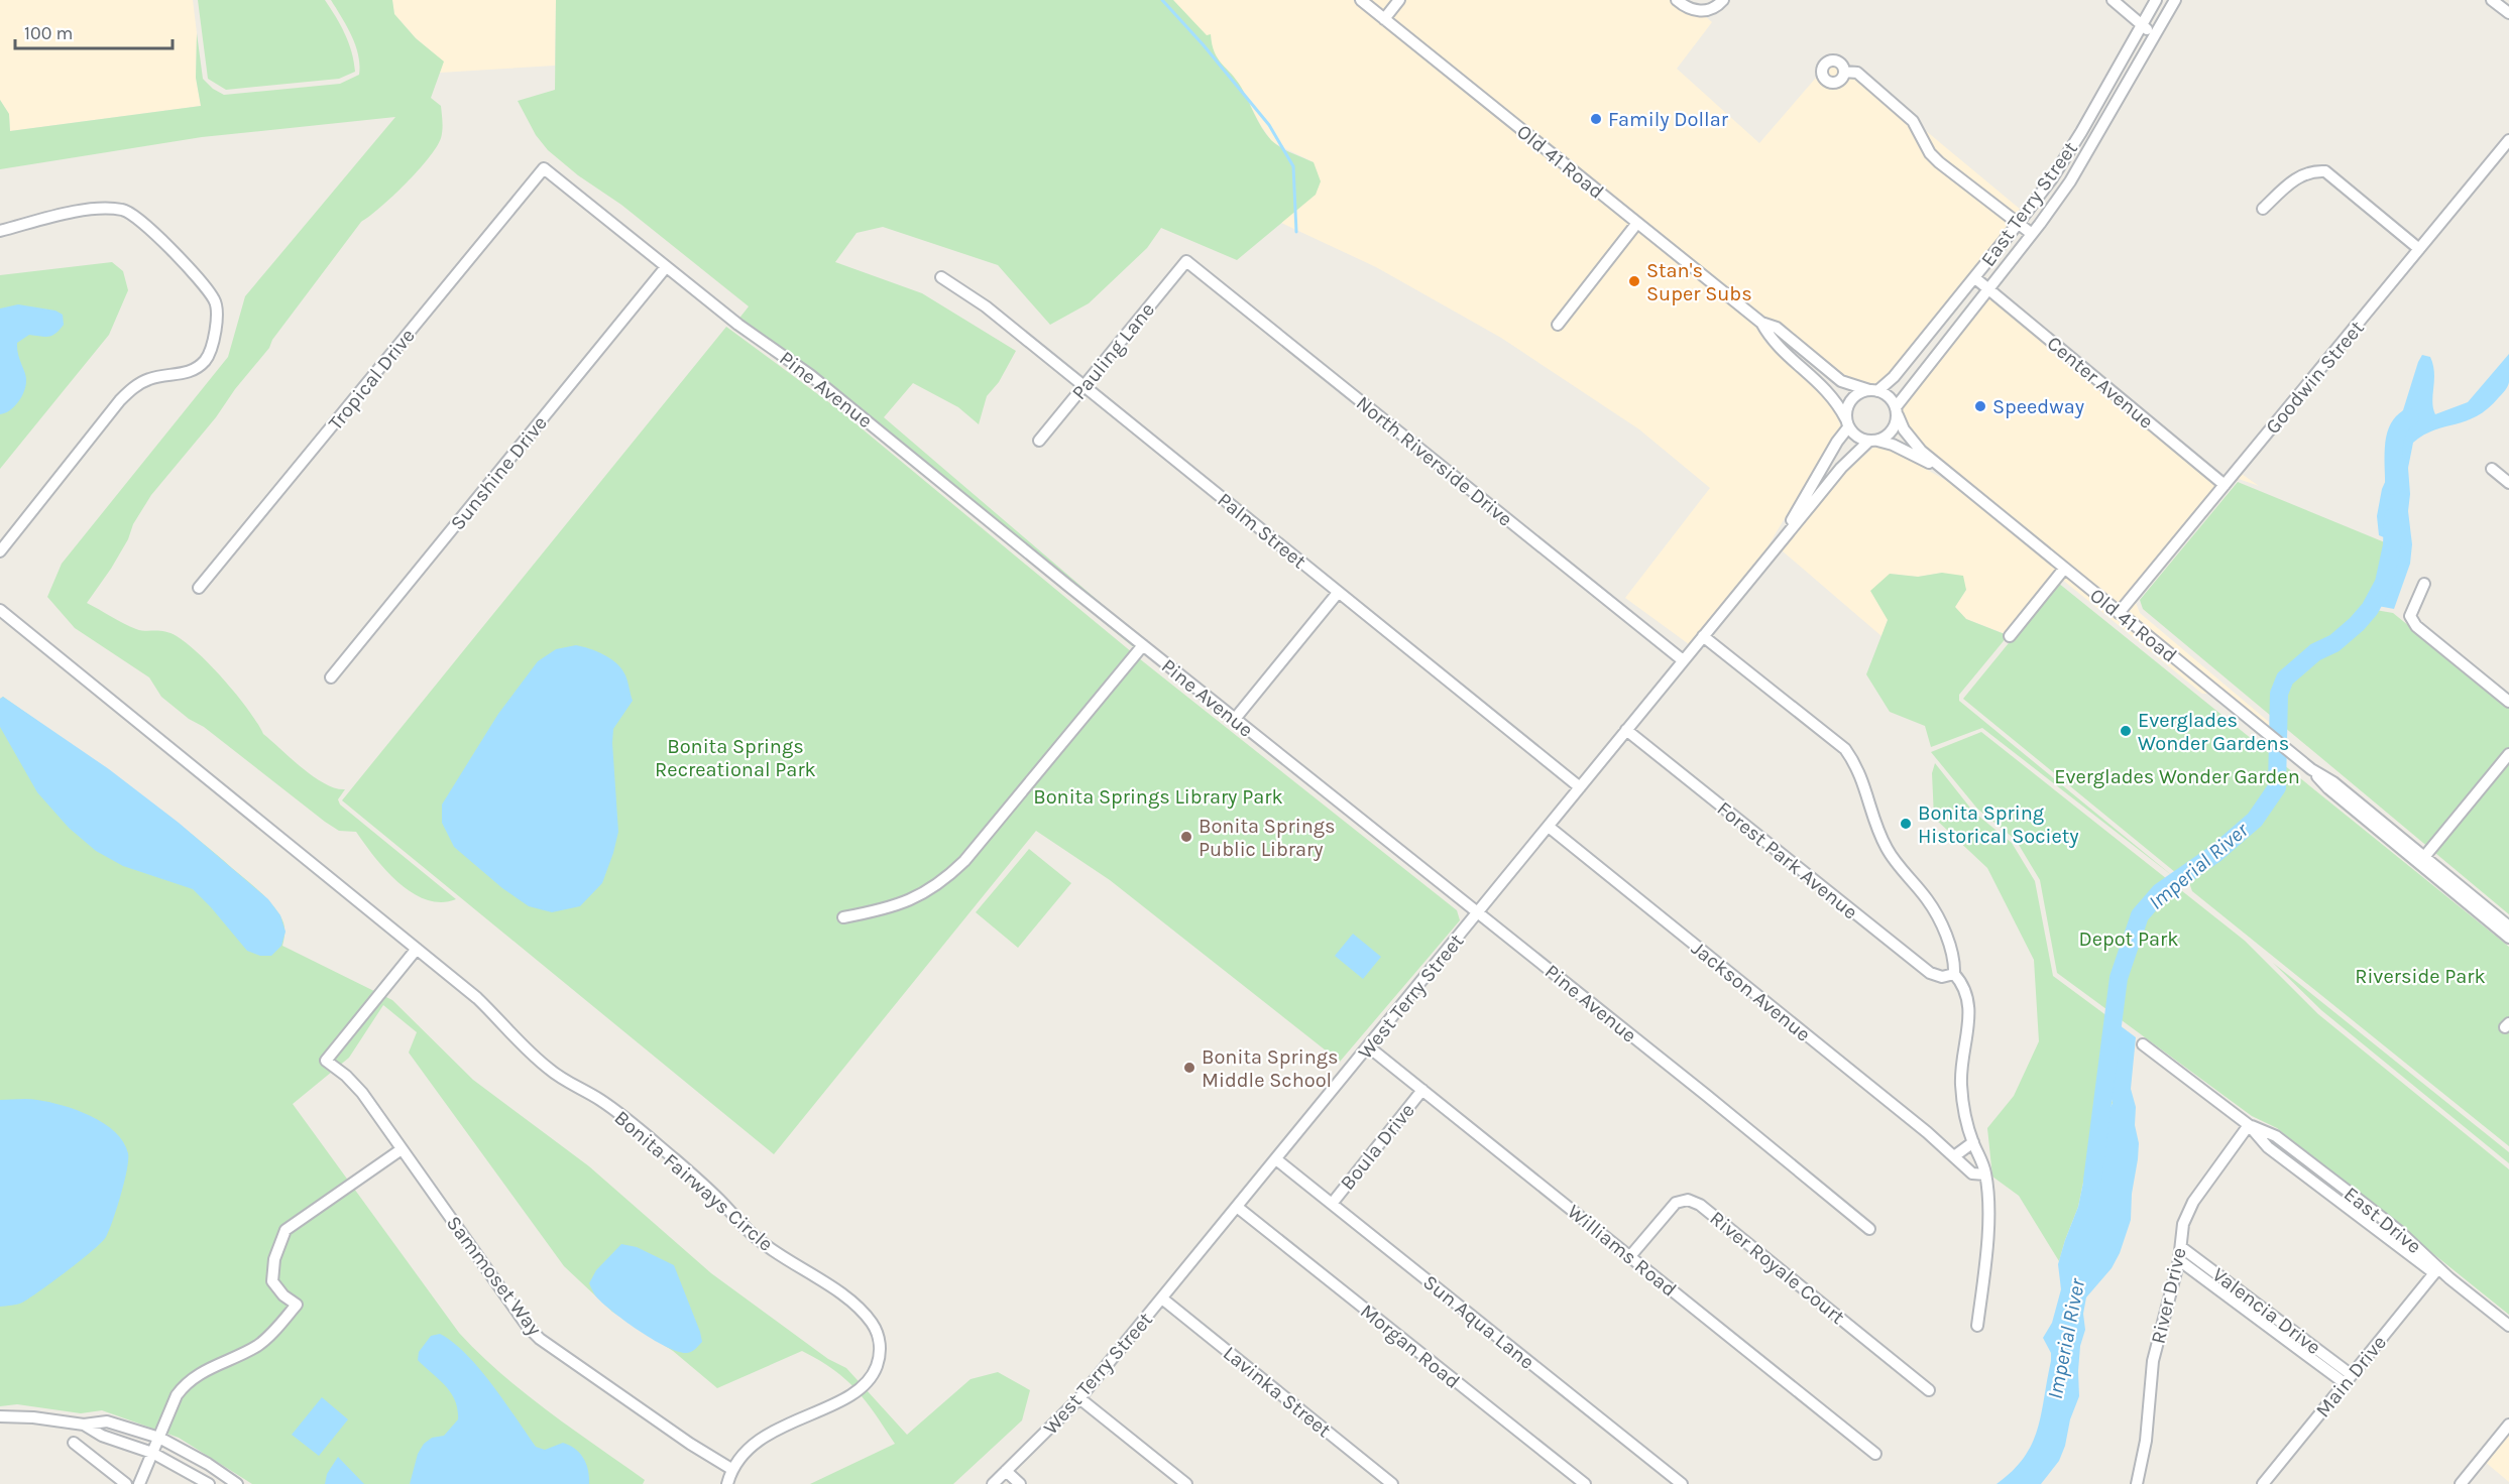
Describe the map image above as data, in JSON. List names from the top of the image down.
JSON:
{
  "streets": {
    "street": [
      "Old 41 Road",
      "East Terry Street",
      "Pauling Lane",
      "Goodwin Street",
      "Tropical Drive",
      "Center Avenue",
      "Pine Avenue",
      "North Riverside Drive",
      "Sunshine Drive",
      "Palm Street",
      "Forest Park Avenue",
      "Jackson Avenue",
      "West Terry Street",
      "Boula Drive",
      "Bonita Fairways Circle",
      "East Drive",
      "Williams Road",
      "River Royale Court",
      "Sammoset Way",
      "River Drive",
      "Valencia Drive",
      "Sun Aqua Lane",
      "Morgan Road",
      "Main Drive",
      "Lavinka Street"
    ]
  },
  "crossings": [
    ["Old 41 Road", "East Terry Street"],
    ["Old 41 Road", "Goodwin Street"],
    ["Old 41 Road", "West Terry Street"],
    ["East Terry Street", "Center Avenue"],
    ["East Terry Street", "West Terry Street"],
    ["Pauling Lane", "North Riverside Drive"],
    ["Pauling Lane", "Palm Street"],
    ["Goodwin Street", "Center Avenue"],
    ["Tropical Drive", "Pine Avenue"],
    ["Pine Avenue", "Sunshine Drive"],
    ["Pine Avenue", "West Terry Street"],
    ["North Riverside Drive", "West Terry Street"],
    ["Palm Street", "West Terry Street"],
    ["Forest Park Avenue", "West Terry Street"],
    ["Jackson Avenue", "West Terry Street"],
    ["West Terry Street", "Williams Road"],
    ["West Terry Street", "Sun Aqua Lane"],
    ["West Terry Street", "Morgan Road"],
    ["West Terry Street", "Lavinka Street"],
    ["Boula Drive", "Williams Road"],
    ["Boula Drive", "Sun Aqua Lane"],
    ["Bonita Fairways Circle", "Sammoset Way"],
    ["East Drive", "River Drive"],
    ["East Drive", "Main Drive"],
    ["Williams Road", "River Royale Court"],
    ["River Drive", "Valencia Drive"],
    ["Valencia Drive", "Main Drive"]
  ],
  "water": ["Imperial River"],
  "parks": [
    "Bonita Springs Recreational Park",
    "Everglades Wonder Garden",
    "Bonita Springs Library Park",
    "Depot Park",
    "Riverside Park"
  ],
  "places": [
    "Family Dollar",
    "Stan's Super Subs",
    "Speedway",
    "Everglades Wonder Gardens",
    "Bonita Spring Historical Society",
    "Bonita Springs Public Library",
    "Bonita Springs Middle School"
  ],
  "scale_bar": "100 m"
}
